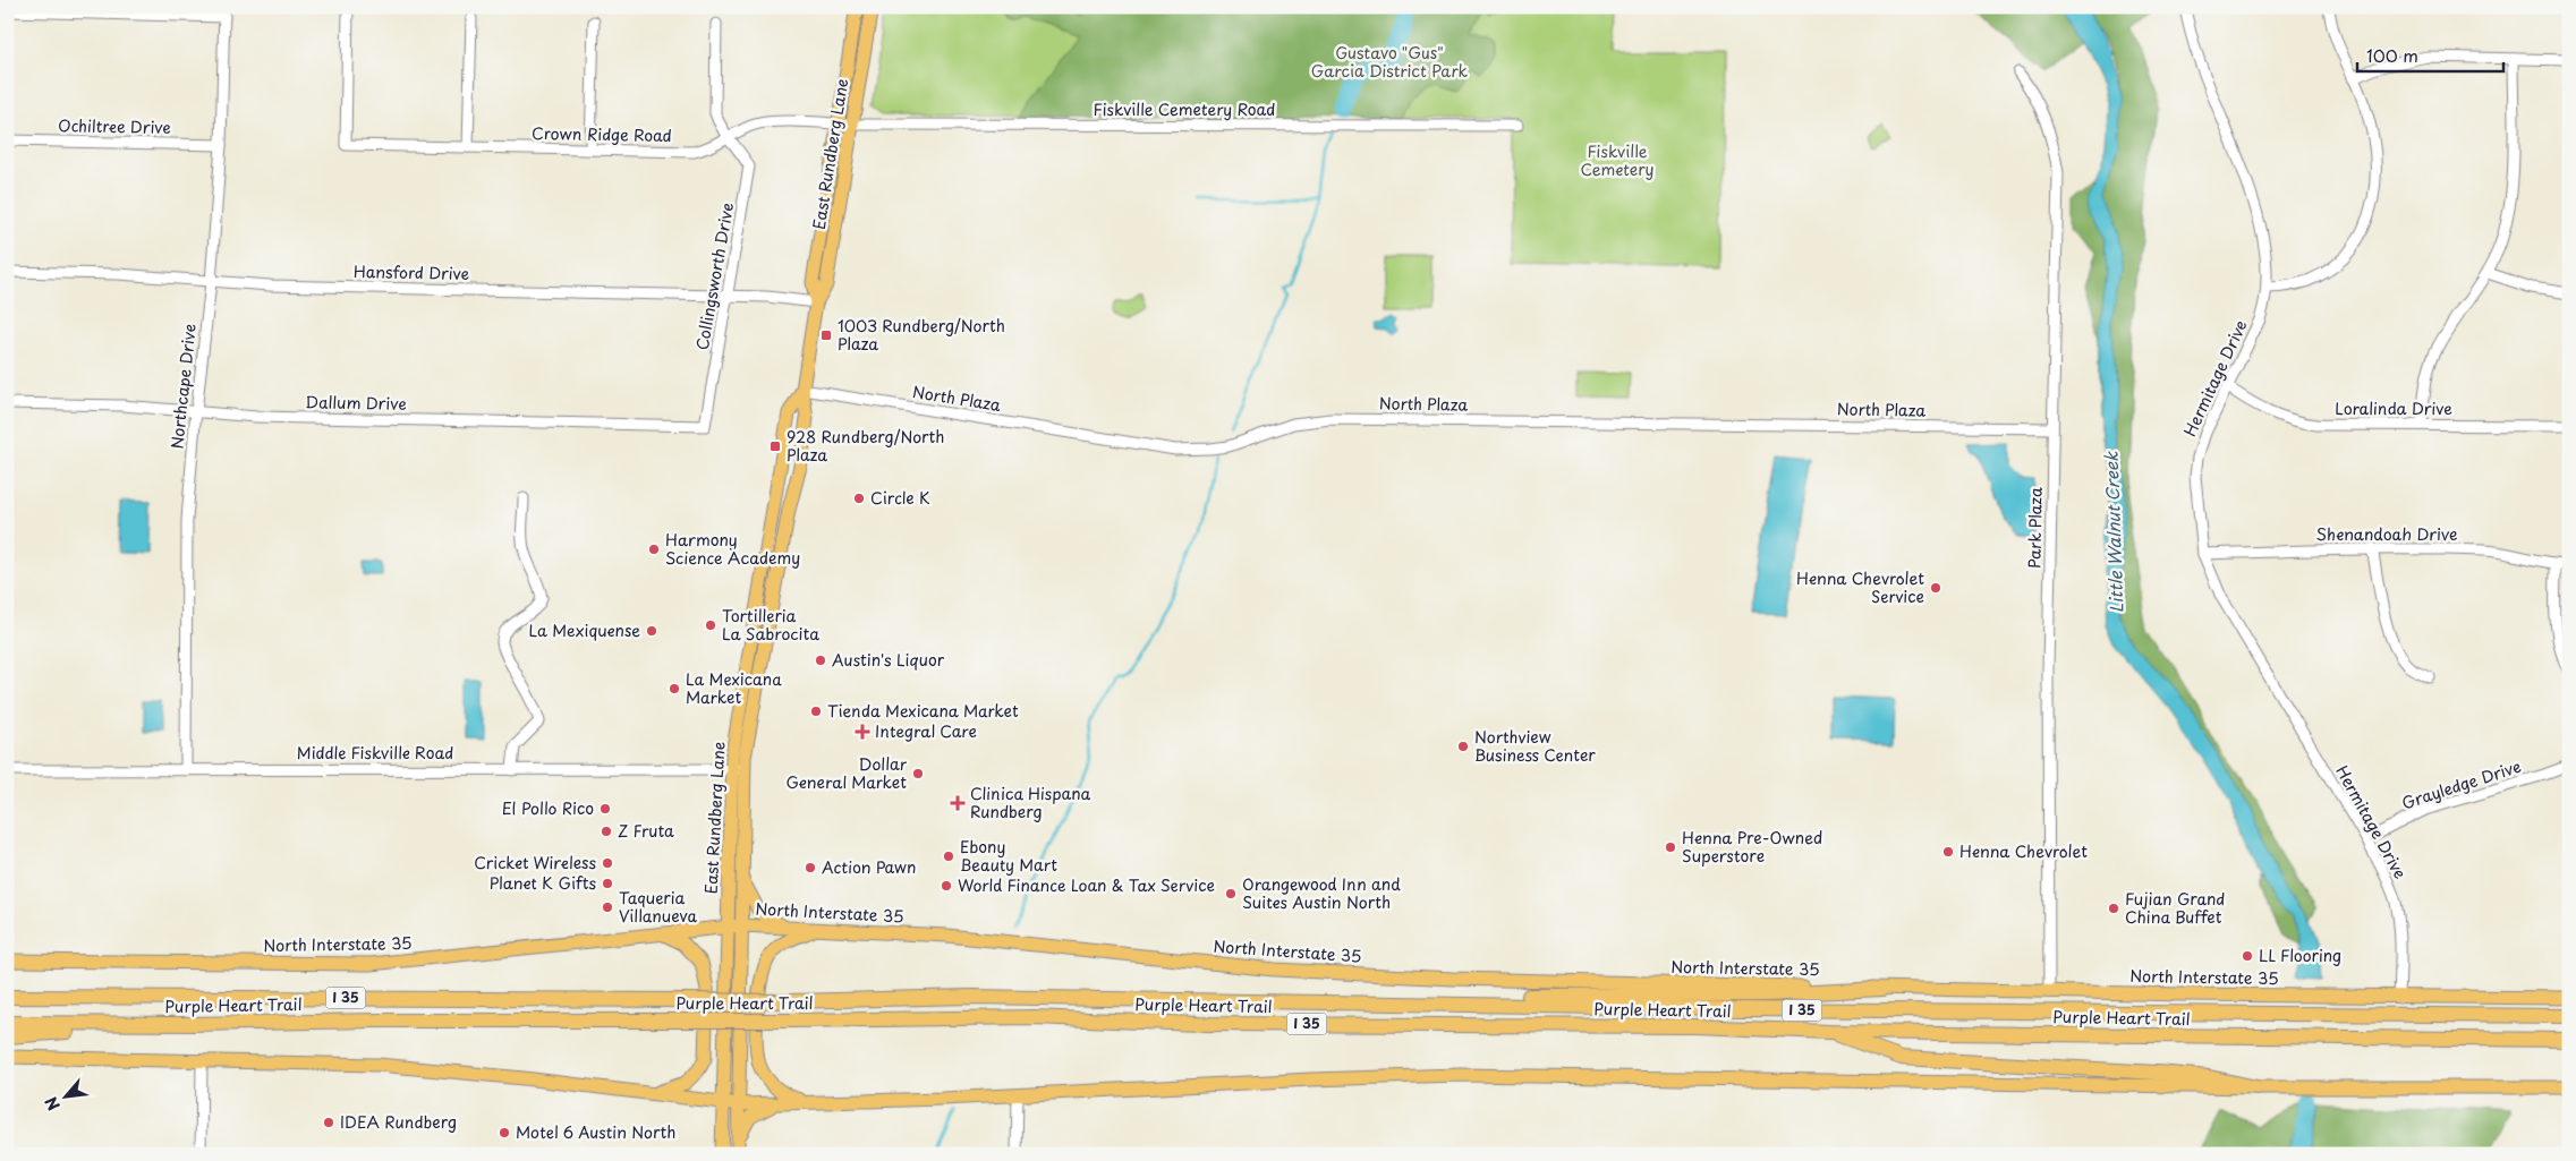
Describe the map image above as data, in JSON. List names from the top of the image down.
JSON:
{
  "streets": {
    "highway": ["I 35", "Purple Heart Trail"],
    "main road": ["East Rundberg Lane", "North Interstate 35"],
    "street": [
      "Fiskville Cemetery Road",
      "Ochiltree Drive",
      "Crown Ridge Road",
      "Hansford Drive",
      "Collingsworth Drive",
      "Hermitage Drive",
      "Northcape Drive",
      "North Plaza",
      "Dallum Drive",
      "Loralinda Drive",
      "Park Plaza",
      "Shenandoah Drive",
      "Middle Fiskville Road",
      "Grayledge Drive"
    ]
  },
  "crossings": [
    ["Fiskville Cemetery Road", "Crown Ridge Road"],
    ["Fiskville Cemetery Road", "East Rundberg Lane"],
    ["Ochiltree Drive", "Northcape Drive"],
    ["Crown Ridge Road", "East Rundberg Lane"],
    ["Crown Ridge Road", "Collingsworth Drive"],
    ["East Rundberg Lane", "Hansford Drive"],
    ["East Rundberg Lane", "North Plaza"],
    ["East Rundberg Lane", "Middle Fiskville Road"],
    ["East Rundberg Lane", "North Interstate 35"],
    ["Hansford Drive", "Collingsworth Drive"],
    ["Hansford Drive", "Northcape Drive"],
    ["Collingsworth Drive", "Dallum Drive"],
    ["Hermitage Drive", "Loralinda Drive"],
    ["Hermitage Drive", "Shenandoah Drive"],
    ["Hermitage Drive", "Grayledge Drive"],
    ["Hermitage Drive", "North Interstate 35"],
    ["Northcape Drive", "Dallum Drive"],
    ["Northcape Drive", "Middle Fiskville Road"],
    ["North Plaza", "Park Plaza"],
    ["Park Plaza", "North Interstate 35"]
  ],
  "water": ["Little Walnut Creek"],
  "parks": ["Gustavo \"Gus\" Garcia District Park", "Fiskville Cemetery"],
  "places": {
    "transit": ["1003 Rundberg/North Plaza", "928 Rundberg/North Plaza"],
    "other": [
      "Circle K",
      "Harmony Science Academy",
      "Henna Chevrolet Service",
      "Tortilleria La Sabrocita",
      "La Mexiquense",
      "Austin's Liquor",
      "La Mexicana Market",
      "Tienda Mexicana Market",
      "Northview Business Center",
      "Dollar General Market",
      "El Pollo Rico",
      "Z Fruta",
      "Henna Pre-Owned Superstore",
      "Henna Chevrolet",
      "Ebony Beauty Mart",
      "Cricket Wireless",
      "Action Pawn",
      "Planet K Gifts",
      "World Finance Loan & Tax Service",
      "Orangewood Inn and Suites Austin North",
      "Taqueria Villanueva",
      "Fujian Grand China Buffet",
      "LL Flooring",
      "IDEA Rundberg",
      "Motel 6 Austin North"
    ],
    "health": ["Integral Care", "Clinica Hispana Rundberg"]
  },
  "scale_bar": "100 m",
  "north": "bottom left"
}
